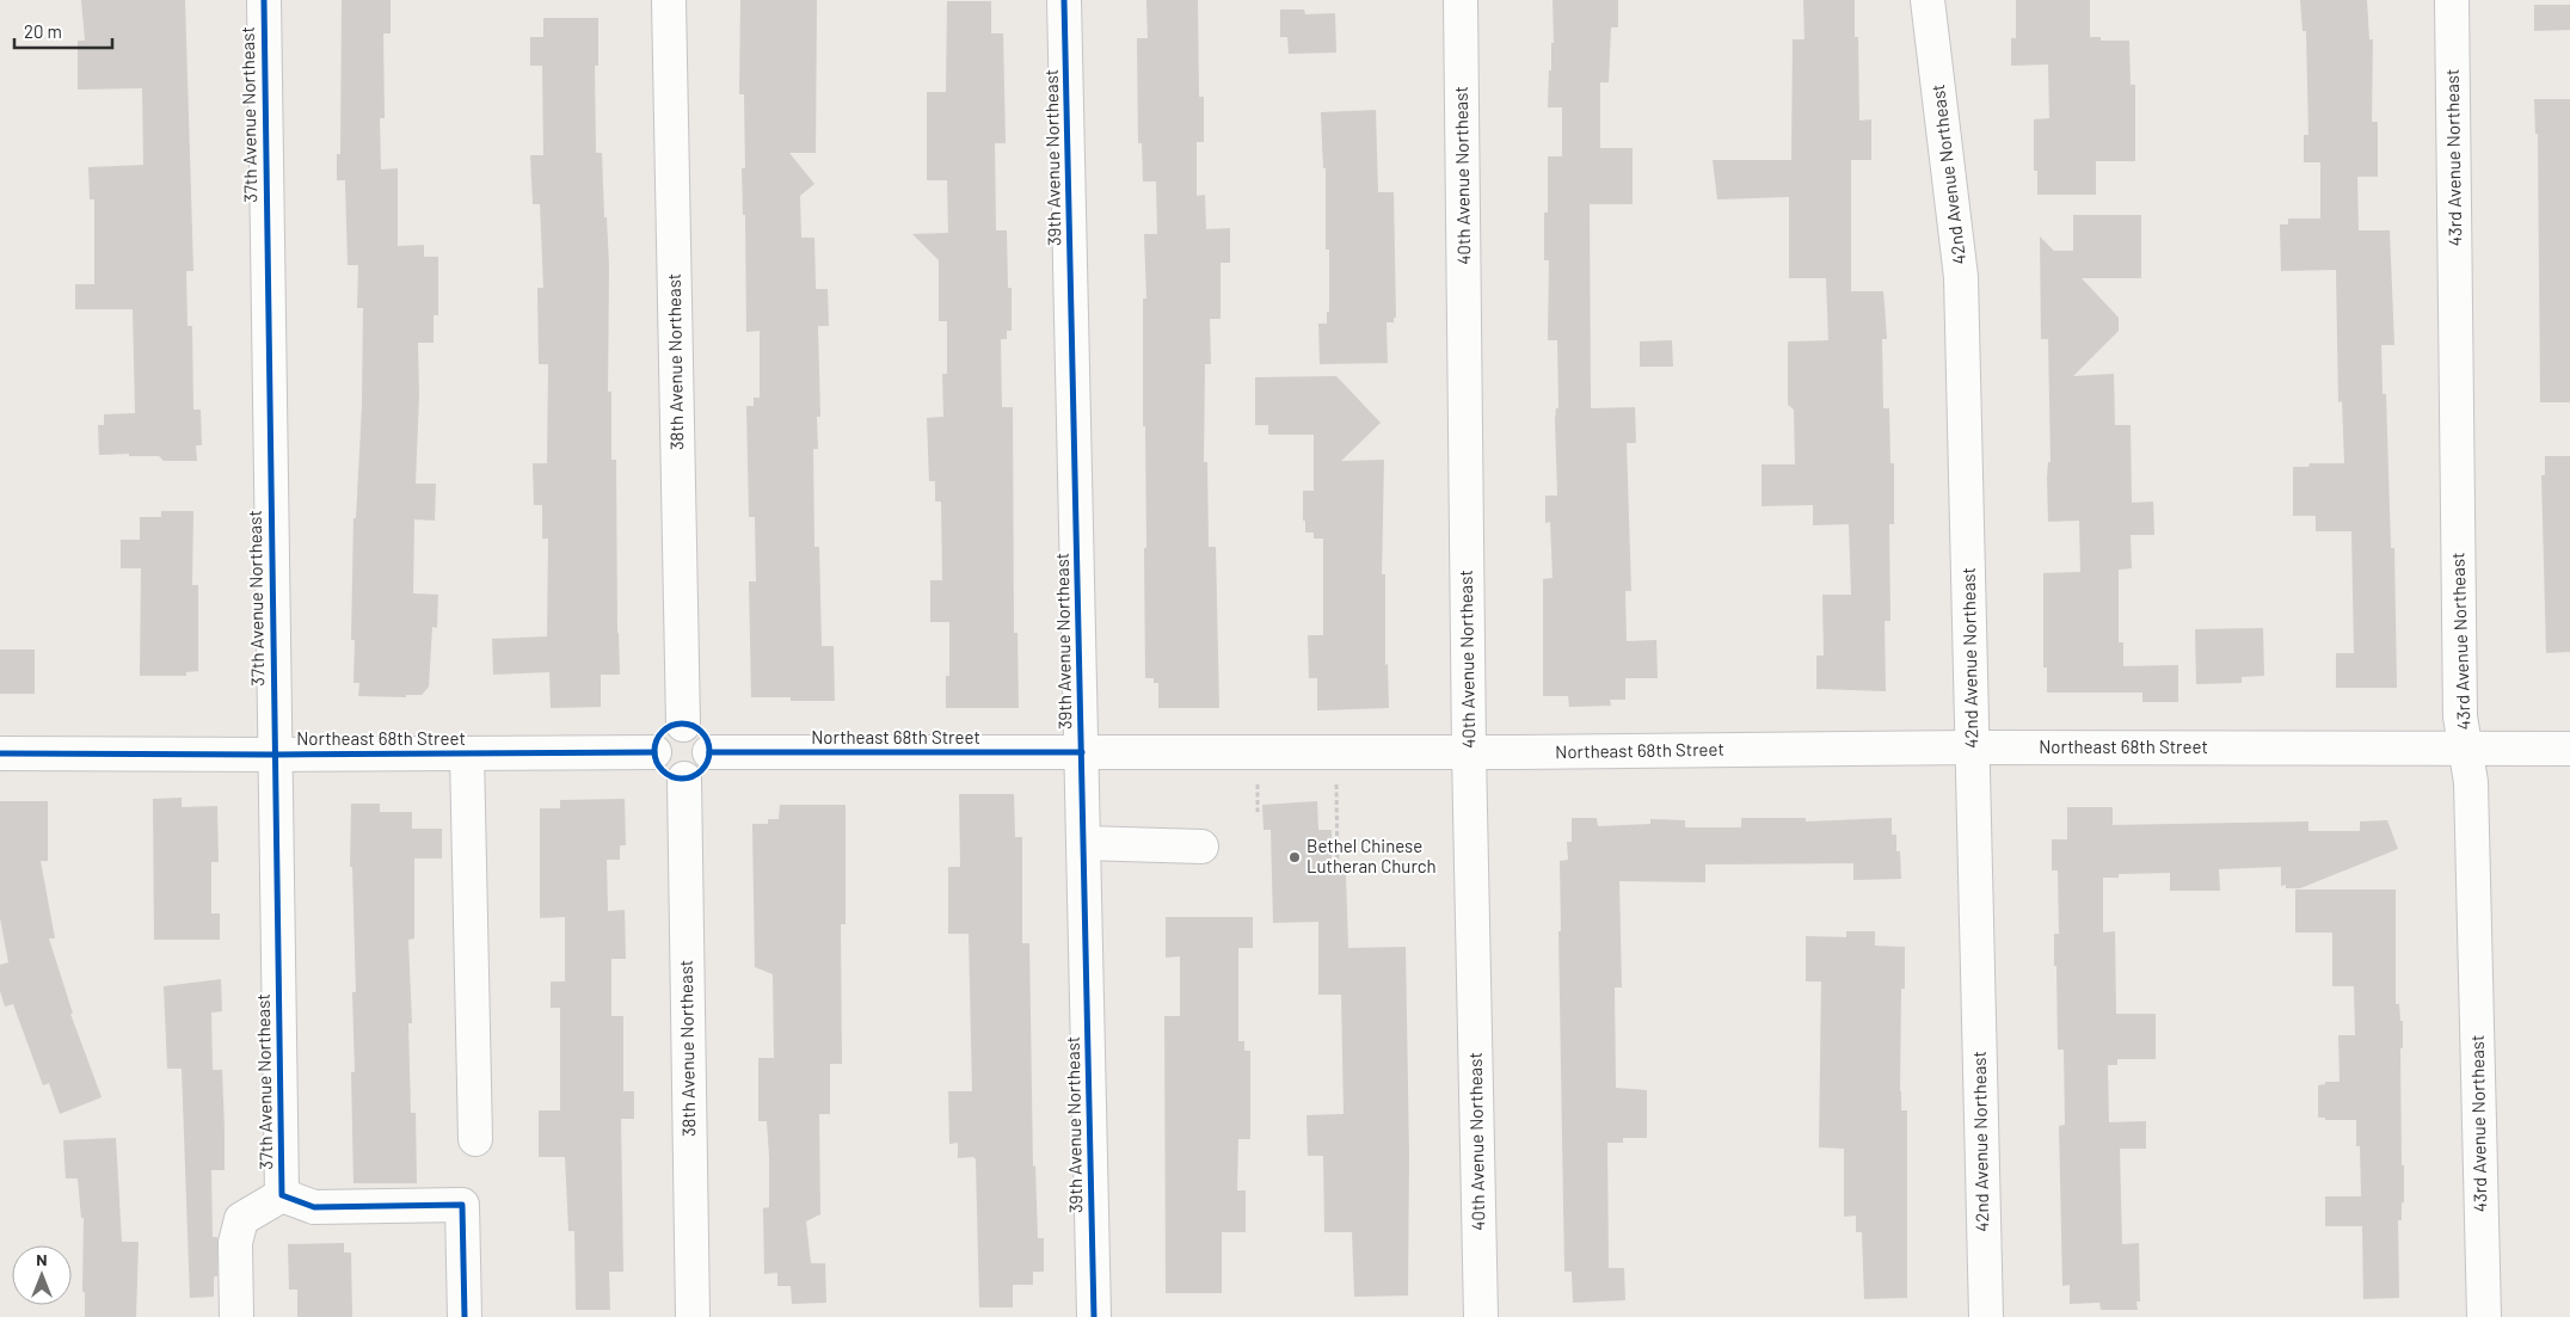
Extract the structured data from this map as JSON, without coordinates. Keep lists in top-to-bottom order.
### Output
{
  "streets": {
    "street": [
      "37th Avenue Northeast",
      "39th Avenue Northeast",
      "43rd Avenue Northeast",
      "42nd Avenue Northeast",
      "40th Avenue Northeast",
      "38th Avenue Northeast",
      "Northeast 68th Street"
    ]
  },
  "crossings": [
    ["37th Avenue Northeast", "Northeast 68th Street"],
    ["39th Avenue Northeast", "Northeast 68th Street"],
    ["43rd Avenue Northeast", "Northeast 68th Street"],
    ["42nd Avenue Northeast", "Northeast 68th Street"],
    ["40th Avenue Northeast", "Northeast 68th Street"],
    ["38th Avenue Northeast", "Northeast 68th Street"]
  ],
  "places": ["Bethel Chinese Lutheran Church"],
  "scale_bar": "20 m",
  "north": "top"
}
